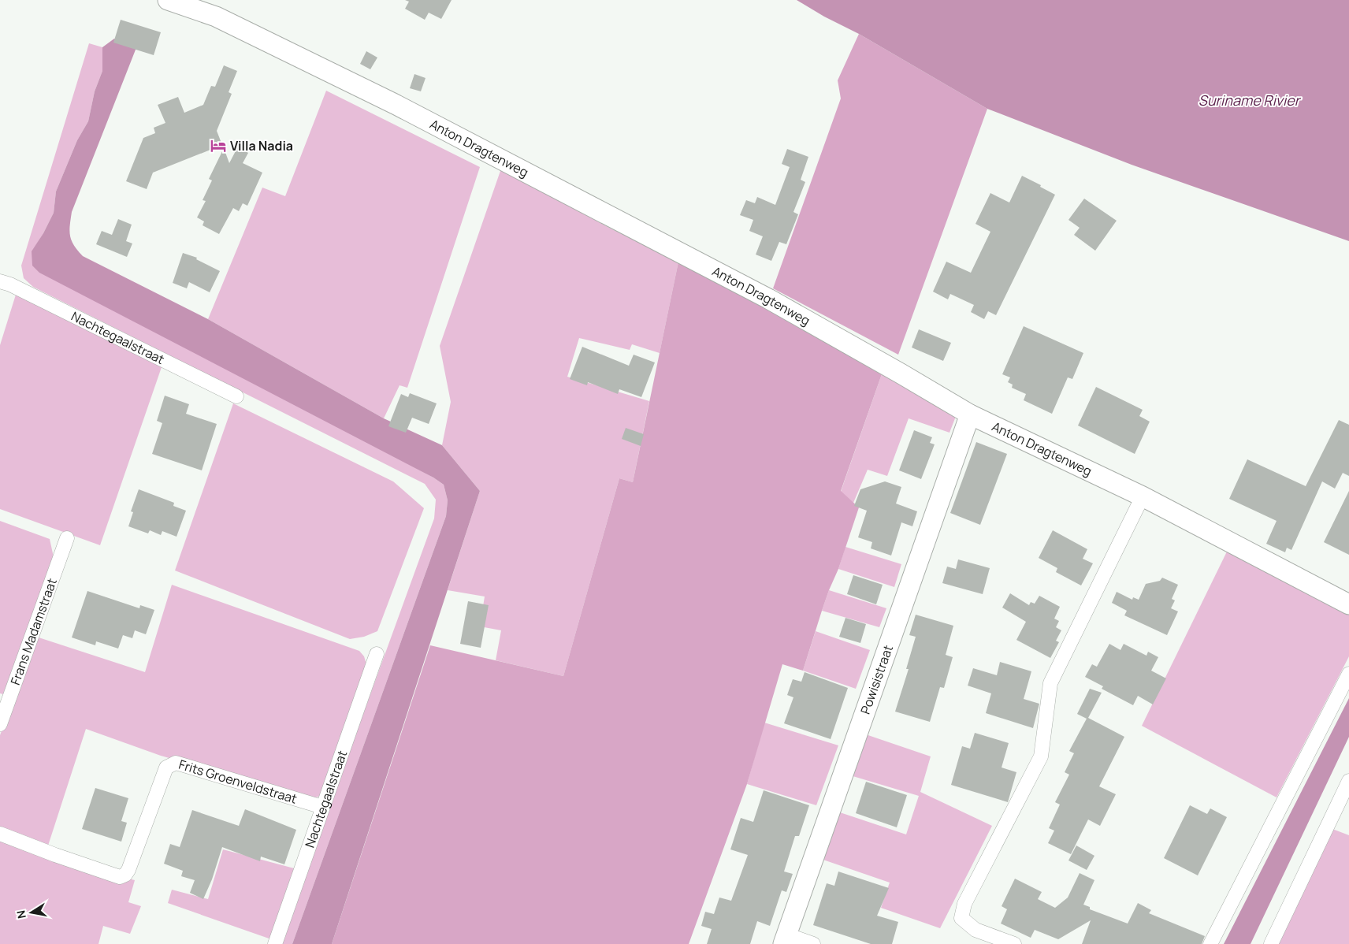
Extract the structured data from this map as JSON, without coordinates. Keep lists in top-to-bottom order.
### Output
{
  "streets": {
    "main road": ["Anton Dragtenweg", "Powisistraat"],
    "street": ["Nachtegaalstraat", "Frans Madamstraat", "Frits Groenveldstraat"]
  },
  "crossings": [
    ["Anton Dragtenweg", "Powisistraat"],
    ["Nachtegaalstraat", "Frits Groenveldstraat"]
  ],
  "water": ["Suriname Rivier"],
  "places": {
    "hotel": ["Villa Nadia"]
  },
  "north": "left"
}
